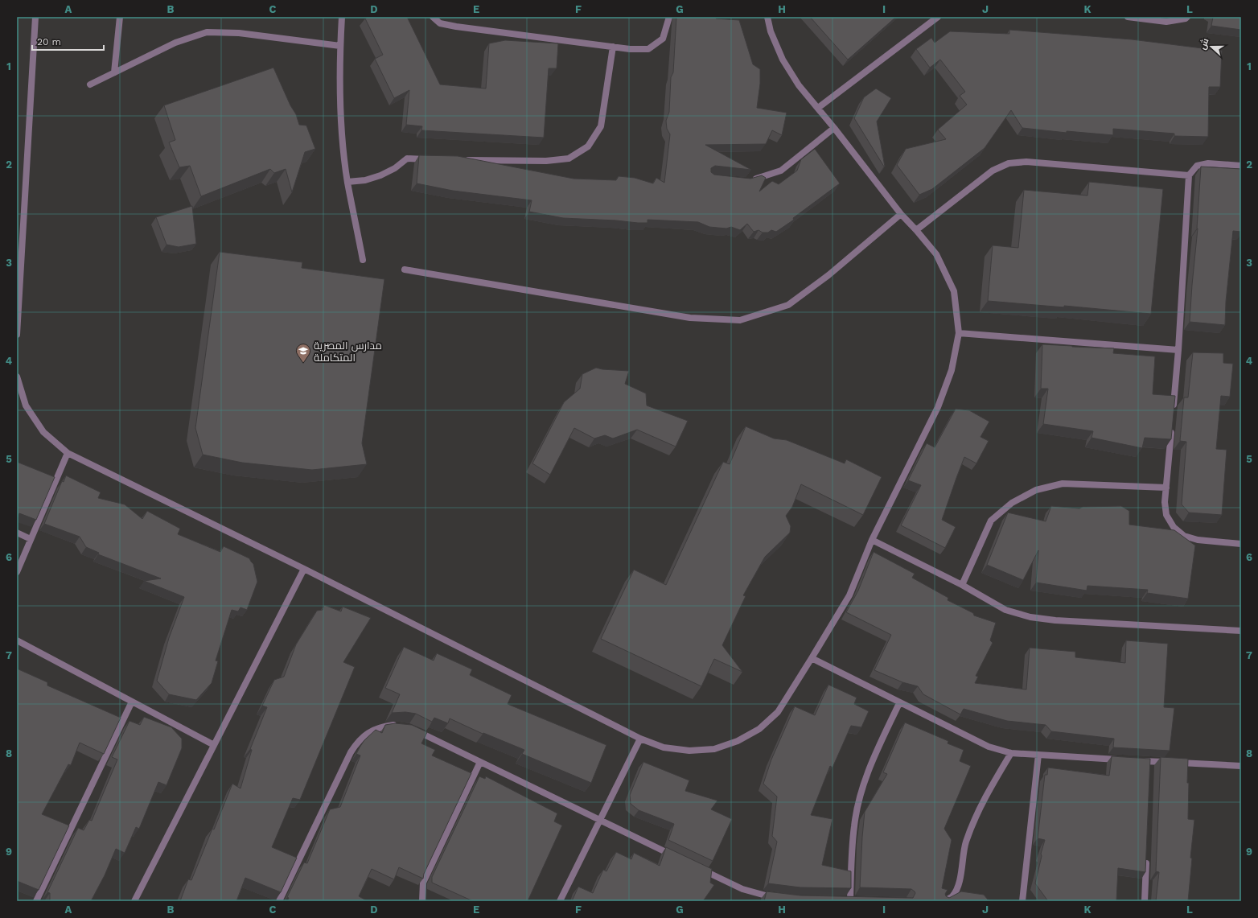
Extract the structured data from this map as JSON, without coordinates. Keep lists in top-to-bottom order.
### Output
{
  "places": {
    "school or university": ["مدارس المصرية المتكاملة"]
  },
  "scale_bar": "20 m",
  "north": "left",
  "grid": {
    "columns": [
      "A",
      "B",
      "C",
      "D",
      "E",
      "F",
      "G",
      "H",
      "I",
      "J",
      "K",
      "L"
    ],
    "rows": [
      "1",
      "2",
      "3",
      "4",
      "5",
      "6",
      "7",
      "8",
      "9"
    ]
  }
}
